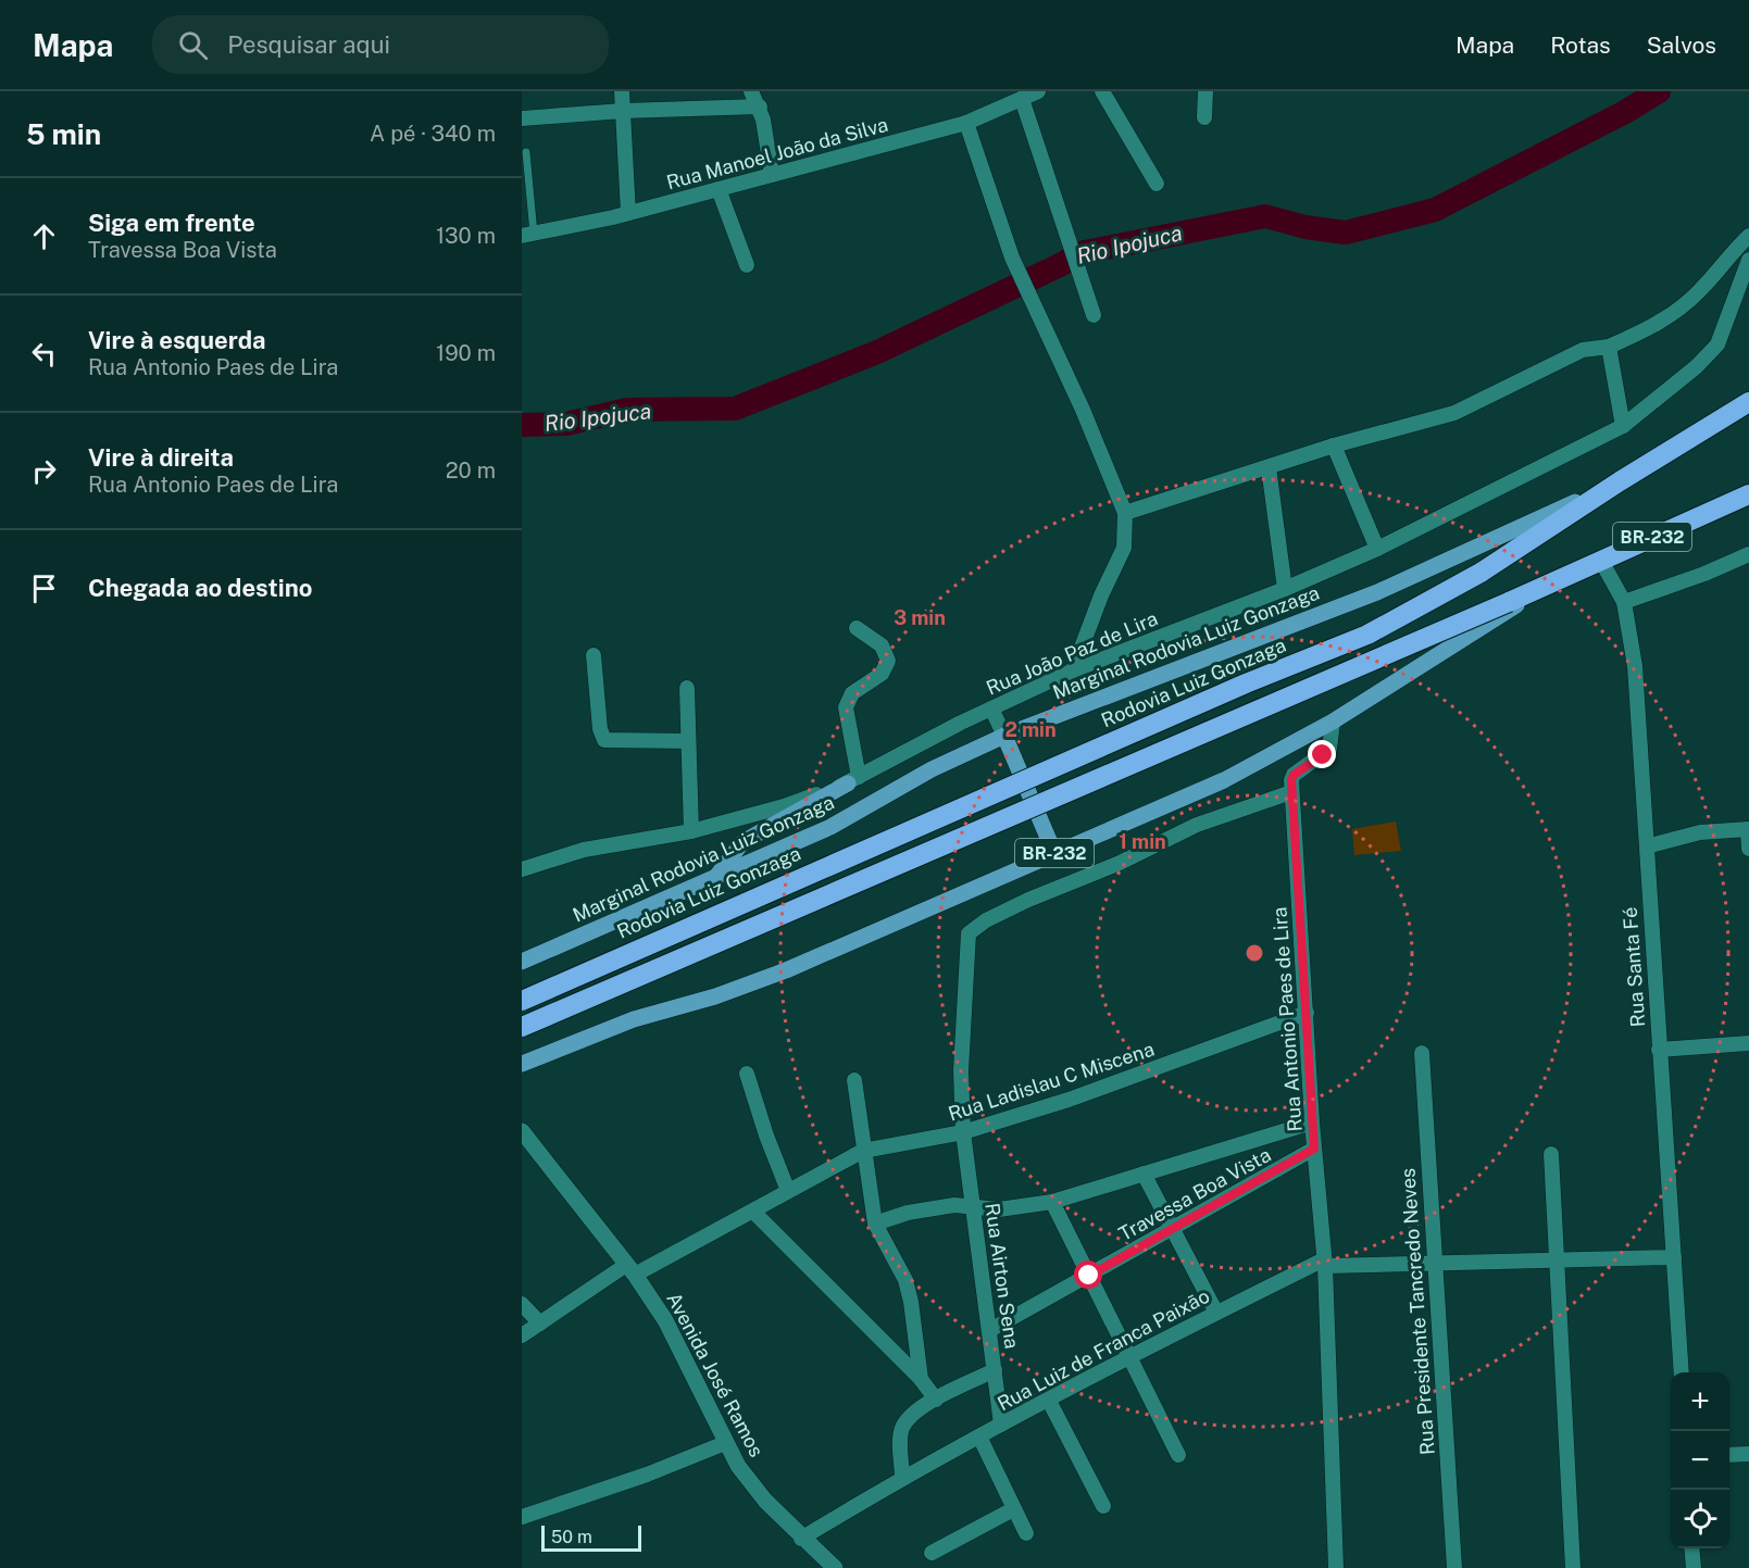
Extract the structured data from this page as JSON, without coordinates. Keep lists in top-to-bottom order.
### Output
{
  "streets": {
    "highway": ["BR-232", "Rodovia Luiz Gonzaga"],
    "main road": ["Marginal Rodovia Luiz Gonzaga"],
    "street": [
      "Rua Manoel João da Silva",
      "Rua João Paz de Lira",
      "Rua Santa Fé",
      "Rua Antonio Paes de Lira",
      "Rua Ladislau C Miscena",
      "Travessa Boa Vista",
      "Rua Airton Sena",
      "Rua Presidente Tancredo Neves",
      "Rua Luiz de Franca Paixão",
      "Avenida José Ramos"
    ]
  },
  "crossings": [
    ["BR-232", "Rua Santa Fé"],
    ["Marginal Rodovia Luiz Gonzaga", "Rodovia Luiz Gonzaga"],
    ["Rua Santa Fé", "Rua Luiz de Franca Paixão"],
    ["Rua Antonio Paes de Lira", "Rua Ladislau C Miscena"],
    ["Rua Antonio Paes de Lira", "Travessa Boa Vista"],
    ["Rua Antonio Paes de Lira", "Rua Airton Sena"],
    ["Rua Antonio Paes de Lira", "Rua Luiz de Franca Paixão"],
    ["Rua Ladislau C Miscena", "Rua Airton Sena"],
    ["Rua Ladislau C Miscena", "Avenida José Ramos"],
    ["Travessa Boa Vista", "Rua Airton Sena"],
    ["Rua Airton Sena", "Rua Luiz de Franca Paixão"],
    ["Rua Presidente Tancredo Neves", "Rua Luiz de Franca Paixão"],
    ["Rua Luiz de Franca Paixão", "Avenida José Ramos"]
  ],
  "water": ["Rio Ipojuca"],
  "scale_bar": "50 m",
  "page": {
    "header": "Mapa",
    "search": "Pesquisar aqui",
    "nav": ["Mapa", "Rotas", "Salvos"],
    "heading": ["5 min", "A pé · 340 m"],
    "list": [
      ["Siga em frente", "Travessa Boa Vista", "130 m"],
      ["Vire à esquerda", "Rua Antonio Paes de Lira", "190 m"],
      ["Vire à direita", "Rua Antonio Paes de Lira", "20 m"],
      "Chegada ao destino"
    ],
    "map_buttons": ["+", "−"],
    "scale": "50 m"
  },
  "rings": ["3 min", "2 min", "1 min"]
}
